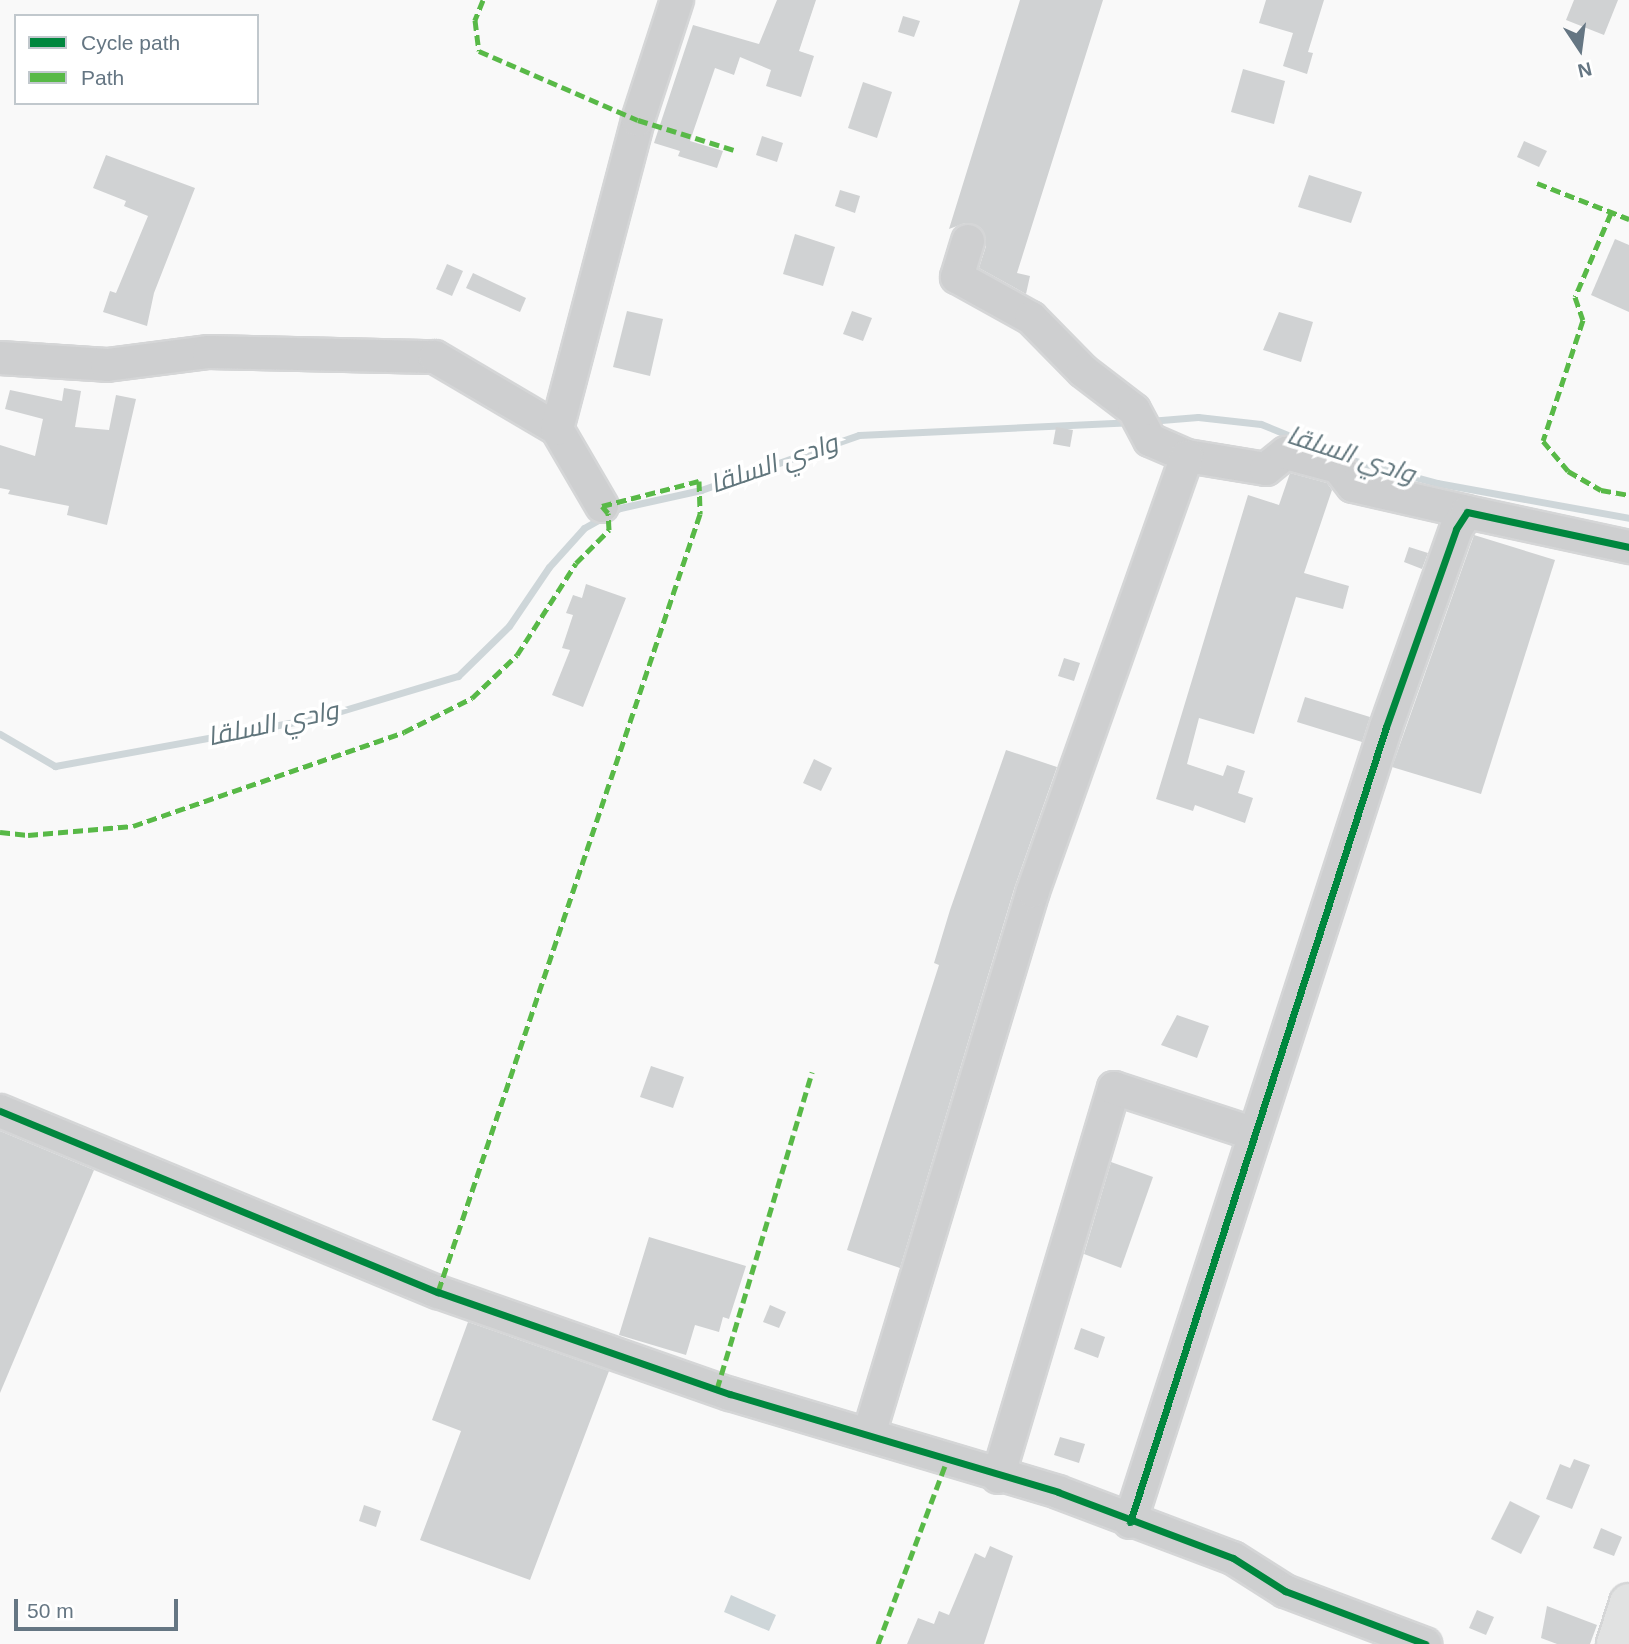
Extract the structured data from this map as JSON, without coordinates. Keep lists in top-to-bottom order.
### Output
{
  "water": ["وادي السلقا"],
  "legend": ["Cycle path", "Path"],
  "scale_bar": "50 m",
  "north": "bottom"
}
